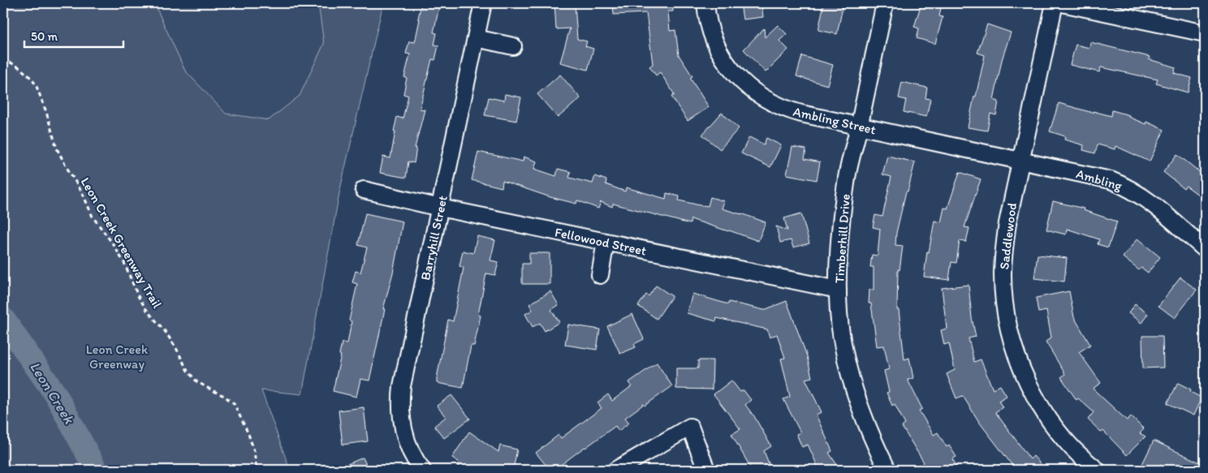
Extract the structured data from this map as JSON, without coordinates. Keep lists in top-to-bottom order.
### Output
{
  "streets": {
    "street": [
      "Ambling Street",
      "Ambling",
      "Saddlewood",
      "Barryhill Street",
      "Timberhill Drive",
      "Fellowood Street"
    ],
    "path": ["Leon Creek Greenway Trail"]
  },
  "crossings": [
    ["Ambling Street", "Ambling"],
    ["Ambling Street", "Saddlewood"],
    ["Ambling Street", "Timberhill Drive"],
    ["Ambling", "Saddlewood"],
    ["Barryhill Street", "Fellowood Street"],
    ["Timberhill Drive", "Fellowood Street"]
  ],
  "water": ["Leon Creek"],
  "parks": ["Leon Creek Greenway"],
  "scale_bar": "50 m"
}
